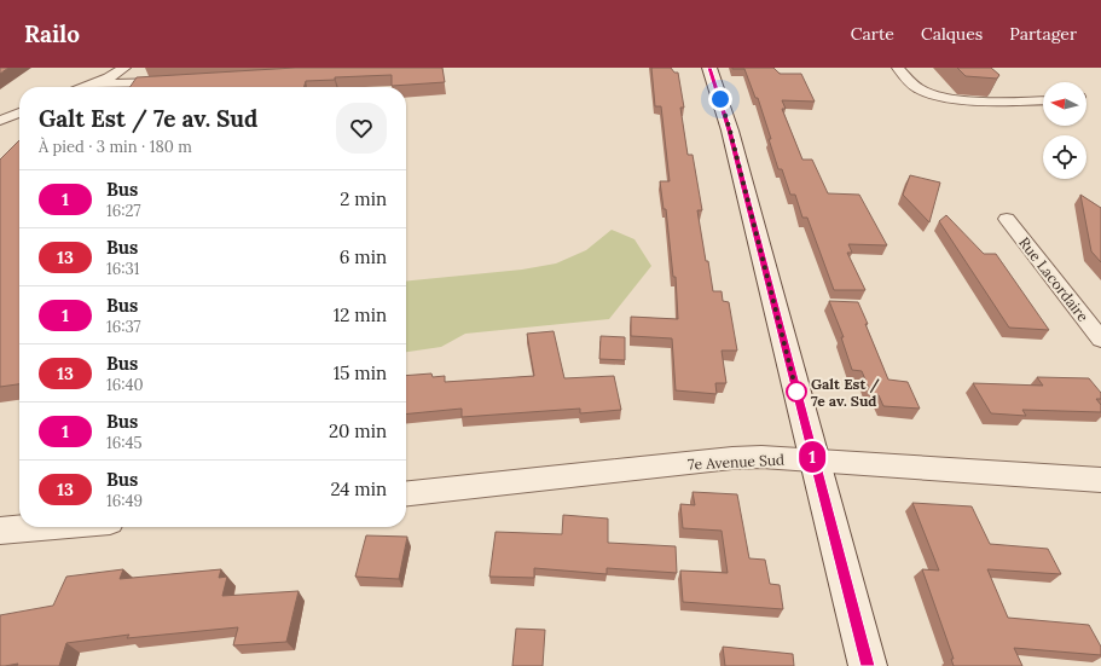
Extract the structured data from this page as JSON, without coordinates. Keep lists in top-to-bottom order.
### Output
{
  "streets": {
    "street": ["Rue Lacordaire", "7e Avenue Sud"]
  },
  "places": ["Galt Est / 7e av. Sud"],
  "lines": ["bus line 1"],
  "north": "left",
  "page": {
    "header": "Railo",
    "nav": ["Carte", "Calques", "Partager"],
    "on_map": "1",
    "heading": ["Galt Est / 7e av. Sud", "À pied · 3 min · 180 m"],
    "list": [
      {
        "mark": "1",
        "name": "Bus",
        "note": "16:27",
        "value": "2 min"
      },
      {
        "mark": "13",
        "name": "Bus",
        "note": "16:31",
        "value": "6 min"
      },
      {
        "mark": "1",
        "name": "Bus",
        "note": "16:37",
        "value": "12 min"
      },
      {
        "mark": "13",
        "name": "Bus",
        "note": "16:40",
        "value": "15 min"
      },
      {
        "mark": "1",
        "name": "Bus",
        "note": "16:45",
        "value": "20 min"
      },
      {
        "mark": "13",
        "name": "Bus",
        "note": "16:49",
        "value": "24 min"
      }
    ]
  }
}
